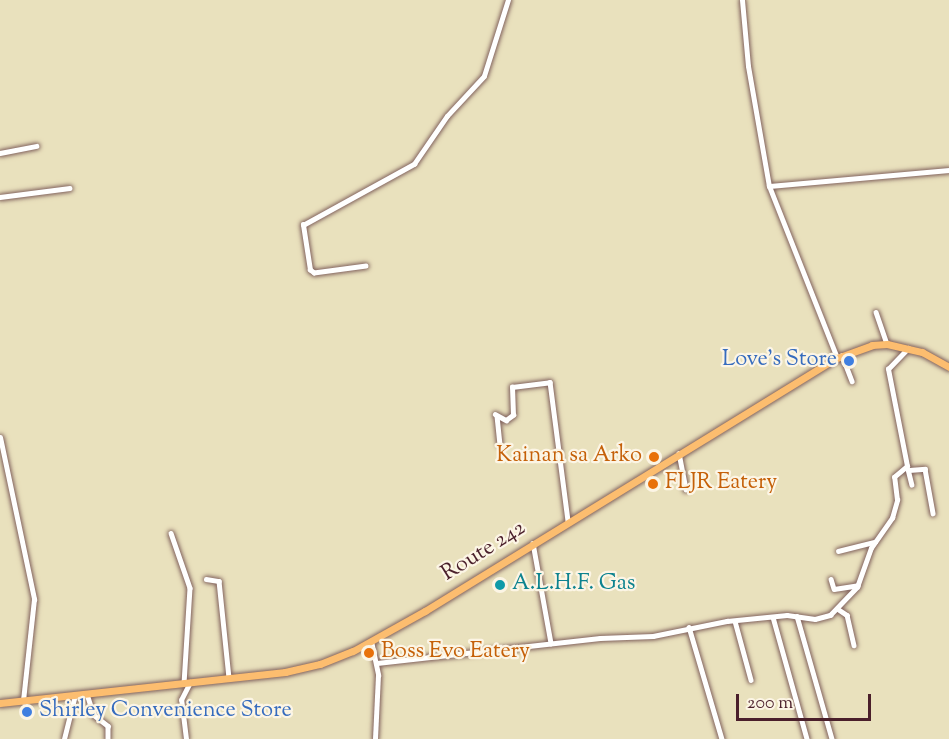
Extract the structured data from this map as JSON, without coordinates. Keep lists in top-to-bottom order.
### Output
{
  "streets": {
    "main road": ["Route 242"]
  },
  "places": [
    "Love's Store",
    "Kainan sa Arko",
    "FLJR Eatery",
    "A.L.H.F. Gas",
    "Boss Evo Eatery",
    "Shirley Convenience Store"
  ],
  "scale_bar": "200 m"
}
